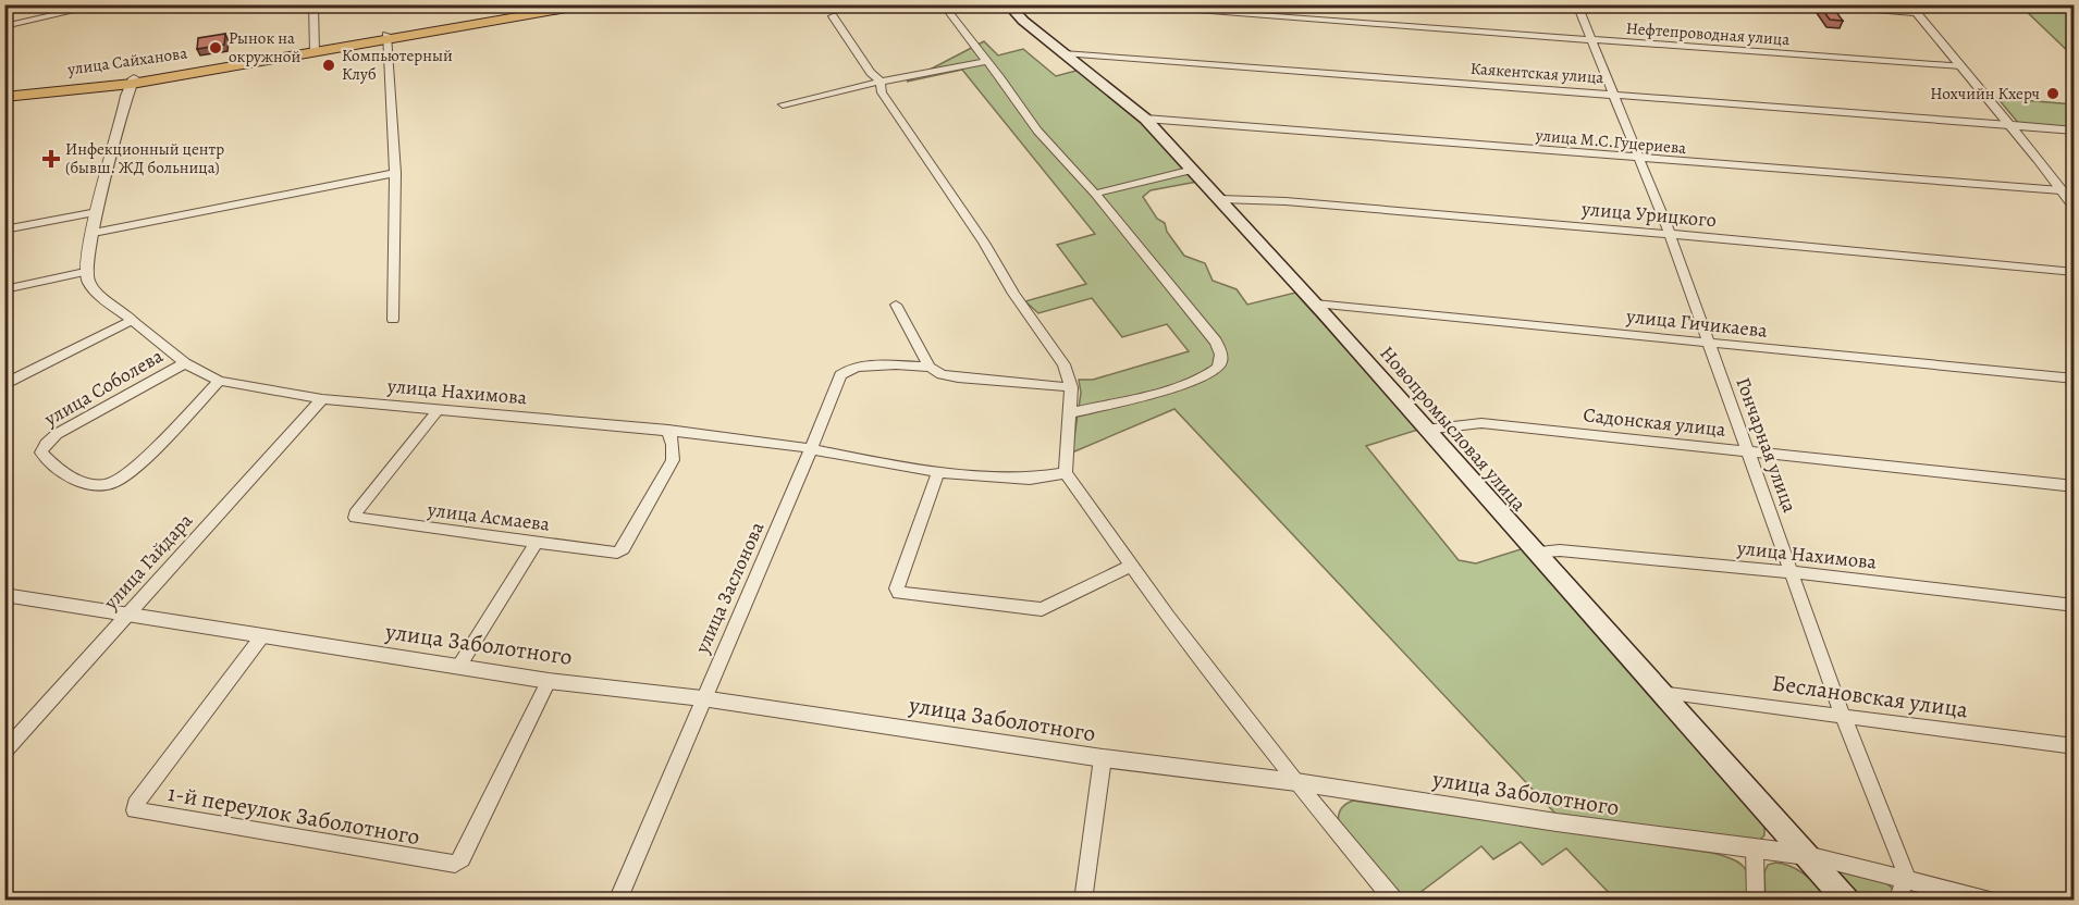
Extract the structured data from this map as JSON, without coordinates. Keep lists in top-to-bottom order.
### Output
{
  "streets": {
    "main road": ["улица Сайханова", "Новопромысловая улица"],
    "street": [
      "Нефтепроводная улица",
      "Каякентская улица",
      "улица М.С.Гуцериева",
      "улица Урицкого",
      "улица Гичикаева",
      "улица Соболева",
      "улица Нахимова",
      "Садонская улица",
      "Гончарная улица",
      "улица Асмаева",
      "улица Гайдара",
      "улица Заслонова",
      "улица Заболотного",
      "Беслановская улица",
      "1-й переулок Заболотного"
    ]
  },
  "crossings": [
    ["Нефтепроводная улица", "Гончарная улица"],
    ["Каякентская улица", "Новопромысловая улица"],
    ["Каякентская улица", "Гончарная улица"],
    ["улица М.С.Гуцериева", "Новопромысловая улица"],
    ["улица М.С.Гуцериева", "Гончарная улица"],
    ["улица Урицкого", "Новопромысловая улица"],
    ["улица Урицкого", "Гончарная улица"],
    ["улица Гичикаева", "Новопромысловая улица"],
    ["улица Гичикаева", "Гончарная улица"],
    ["улица Соболева", "улица Нахимова"],
    ["улица Нахимова", "Новопромысловая улица"],
    ["улица Нахимова", "Гончарная улица"],
    ["улица Нахимова", "улица Асмаева"],
    ["улица Нахимова", "улица Гайдара"],
    ["улица Нахимова", "улица Заслонова"],
    ["Садонская улица", "Новопромысловая улица"],
    ["Садонская улица", "Гончарная улица"],
    ["Новопромысловая улица", "улица Заболотного"],
    ["Новопромысловая улица", "Беслановская улица"],
    ["Гончарная улица", "улица Заболотного"],
    ["Гончарная улица", "Беслановская улица"],
    ["улица Гайдара", "улица Заболотного"],
    ["улица Заслонова", "улица Заболотного"],
    ["улица Заболотного", "1-й переулок Заболотного"]
  ],
  "places": {
    "other": ["Рынок на окружной", "Компьютерный Клуб", "Нохчийн Кхерч"],
    "health": ["Инфекционный центр (бывш. ЖД больница)"]
  }
}
